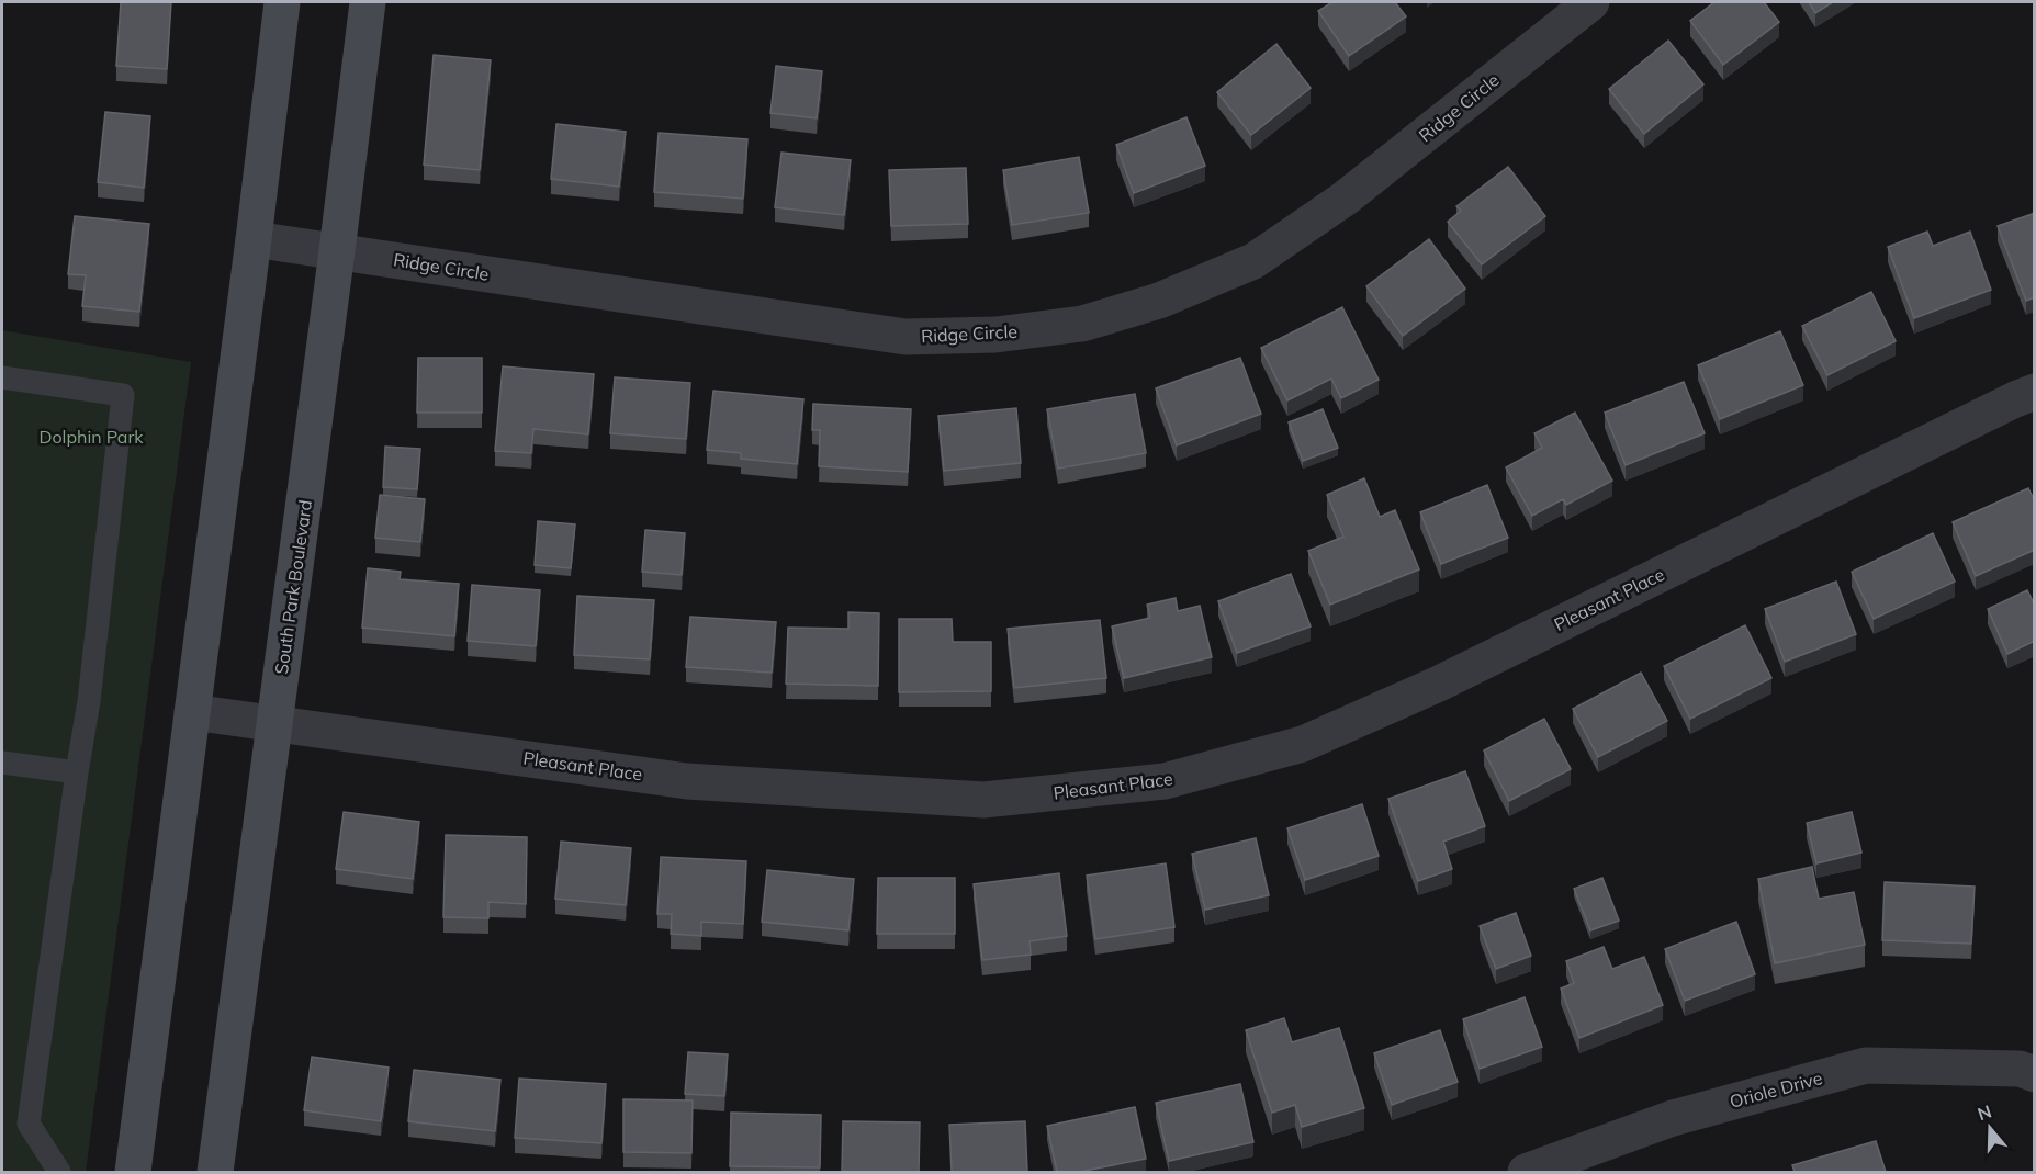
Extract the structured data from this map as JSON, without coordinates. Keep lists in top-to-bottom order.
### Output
{
  "streets": {
    "street": [
      "Ridge Circle",
      "South Park Boulevard",
      "Pleasant Place",
      "Oriole Drive"
    ]
  },
  "crossings": [
    ["Ridge Circle", "South Park Boulevard"],
    ["South Park Boulevard", "Pleasant Place"]
  ],
  "parks": ["Dolphin Park"],
  "north": "top"
}
